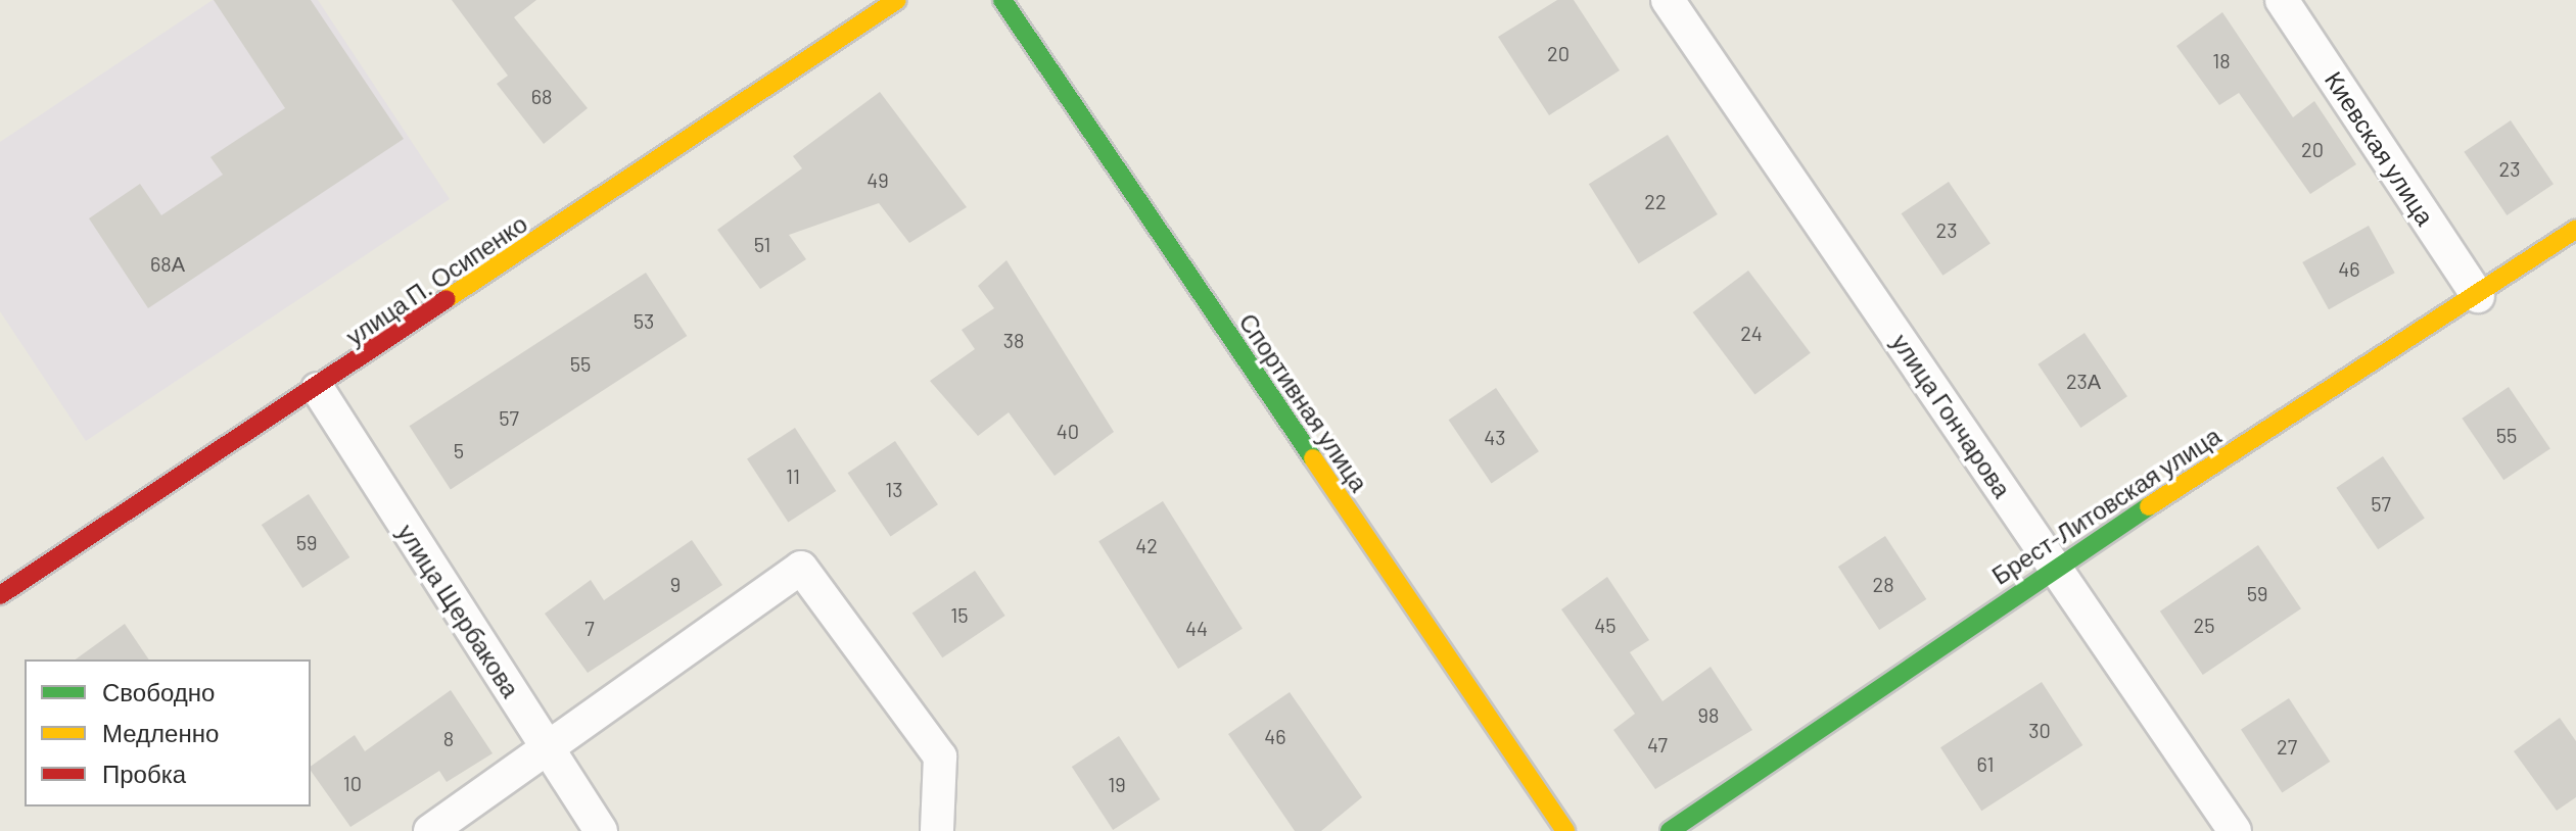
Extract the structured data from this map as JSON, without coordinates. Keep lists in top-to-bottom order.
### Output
{
  "streets": {
    "street": [
      "Киевская улица",
      "улица П. Осипенко",
      "Спортивная улица",
      "улица Гончарова",
      "Брест-Литовская улица",
      "улица Щербакова"
    ]
  },
  "crossings": [
    ["Киевская улица", "Брест-Литовская улица"],
    ["улица П. Осипенко", "улица Щербакова"],
    ["улица Гончарова", "Брест-Литовская улица"]
  ],
  "house_numbers": [
    "20",
    "18",
    "68",
    "20",
    "23",
    "49",
    "22",
    "23",
    "51",
    "68А",
    "46",
    "53",
    "24",
    "38",
    "55",
    "23А",
    "57",
    "40",
    "55",
    "43",
    "5",
    "11",
    "13",
    "57",
    "59",
    "42",
    "9",
    "28",
    "59",
    "15",
    "45",
    "25",
    "7",
    "44",
    "98",
    "30",
    "46",
    "8",
    "47",
    "27",
    "61",
    "10",
    "19"
  ],
  "legend": ["Свободно", "Медленно", "Пробка"]
}
